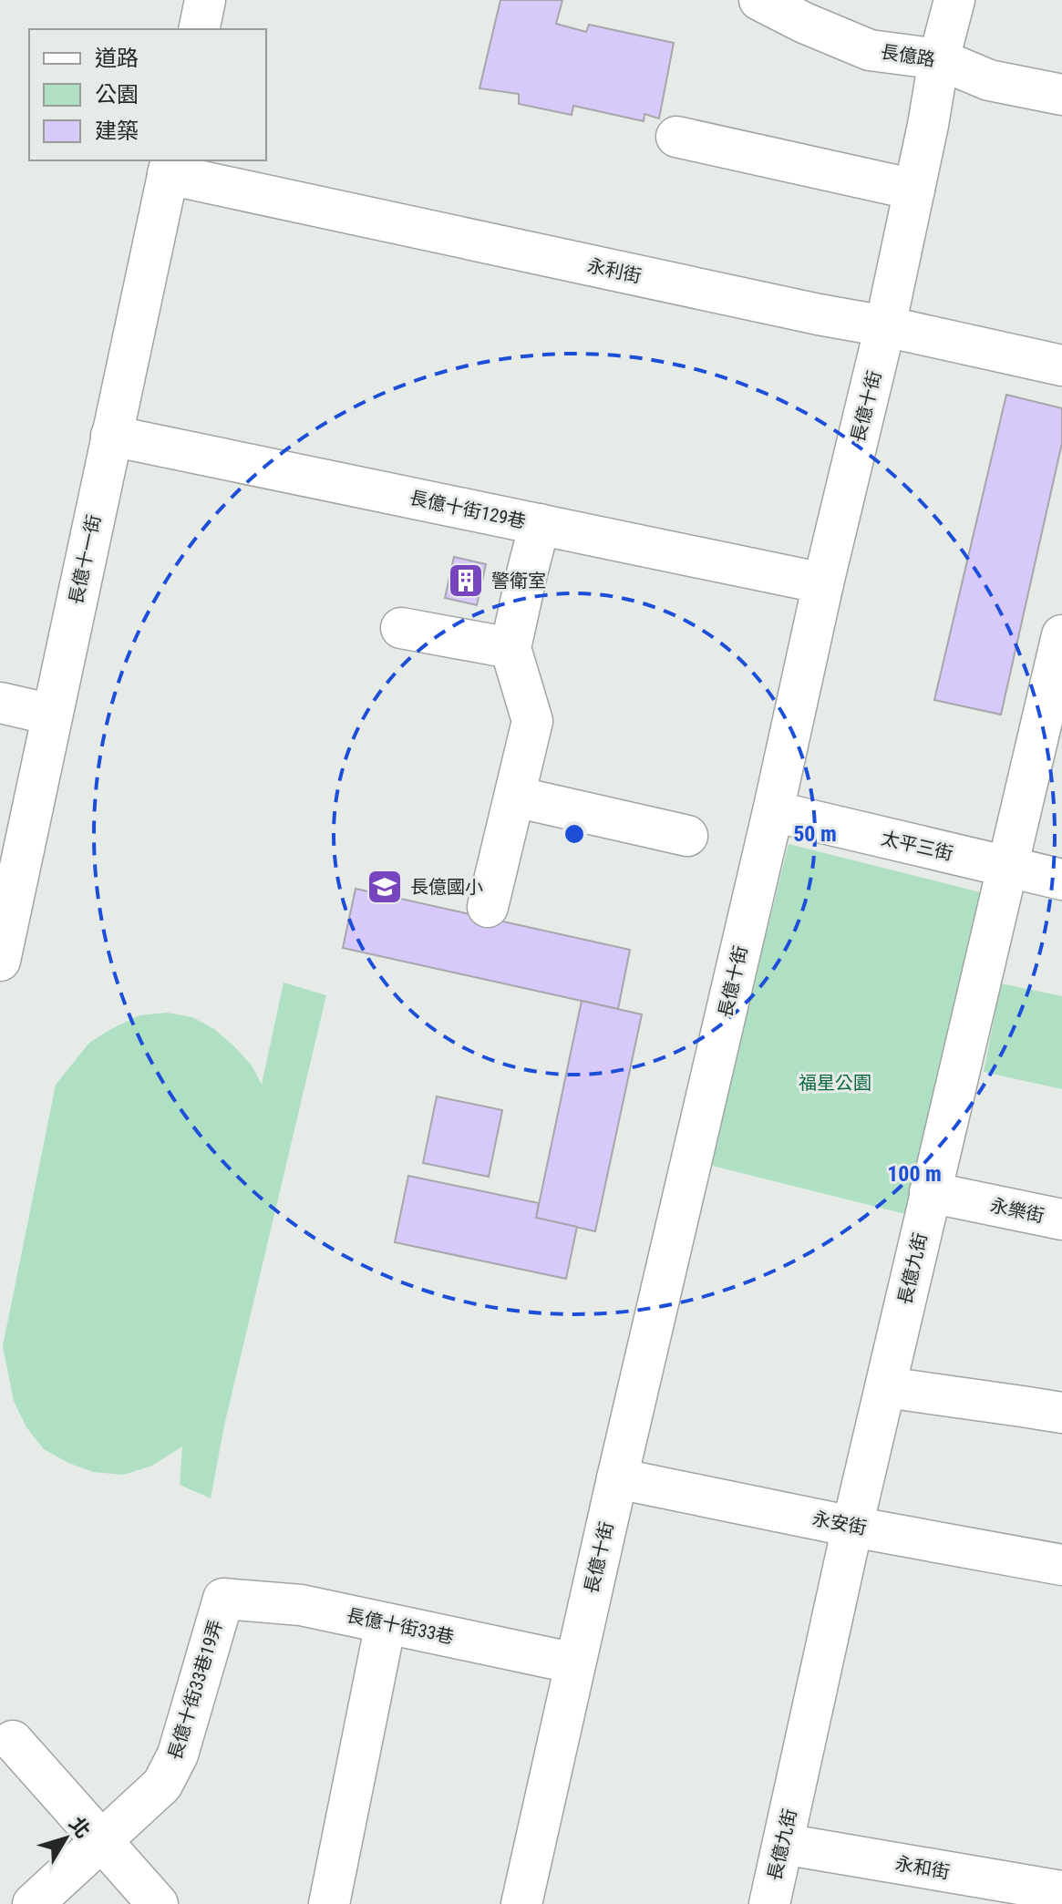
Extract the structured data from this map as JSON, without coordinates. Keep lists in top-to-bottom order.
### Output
{
  "streets": {
    "street": [
      "長億路",
      "永利街",
      "長億十街",
      "長億十街129巷",
      "長億十一街",
      "太平三街",
      "永樂街",
      "長億九街",
      "永安街",
      "長億十街33巷",
      "長億十街33巷19弄",
      "永和街"
    ]
  },
  "crossings": [
    ["長億路", "長億十街"],
    ["永利街", "長億十街"],
    ["永利街", "長億十一街"],
    ["長億十街", "長億十街129巷"],
    ["長億十街", "太平三街"],
    ["長億十街", "永安街"],
    ["長億十街", "長億十街33巷"],
    ["長億十街129巷", "長億十一街"],
    ["太平三街", "長億九街"],
    ["永樂街", "長億九街"],
    ["長億九街", "永安街"],
    ["長億九街", "永和街"],
    ["長億十街33巷", "長億十街33巷19弄"]
  ],
  "parks": ["福星公園"],
  "places": {
    "building": ["警衛室"],
    "school or university": ["長億國小"]
  },
  "legend": ["道路", "公園", "建築"],
  "north": "top right",
  "rings": ["50 m", "100 m"]
}
